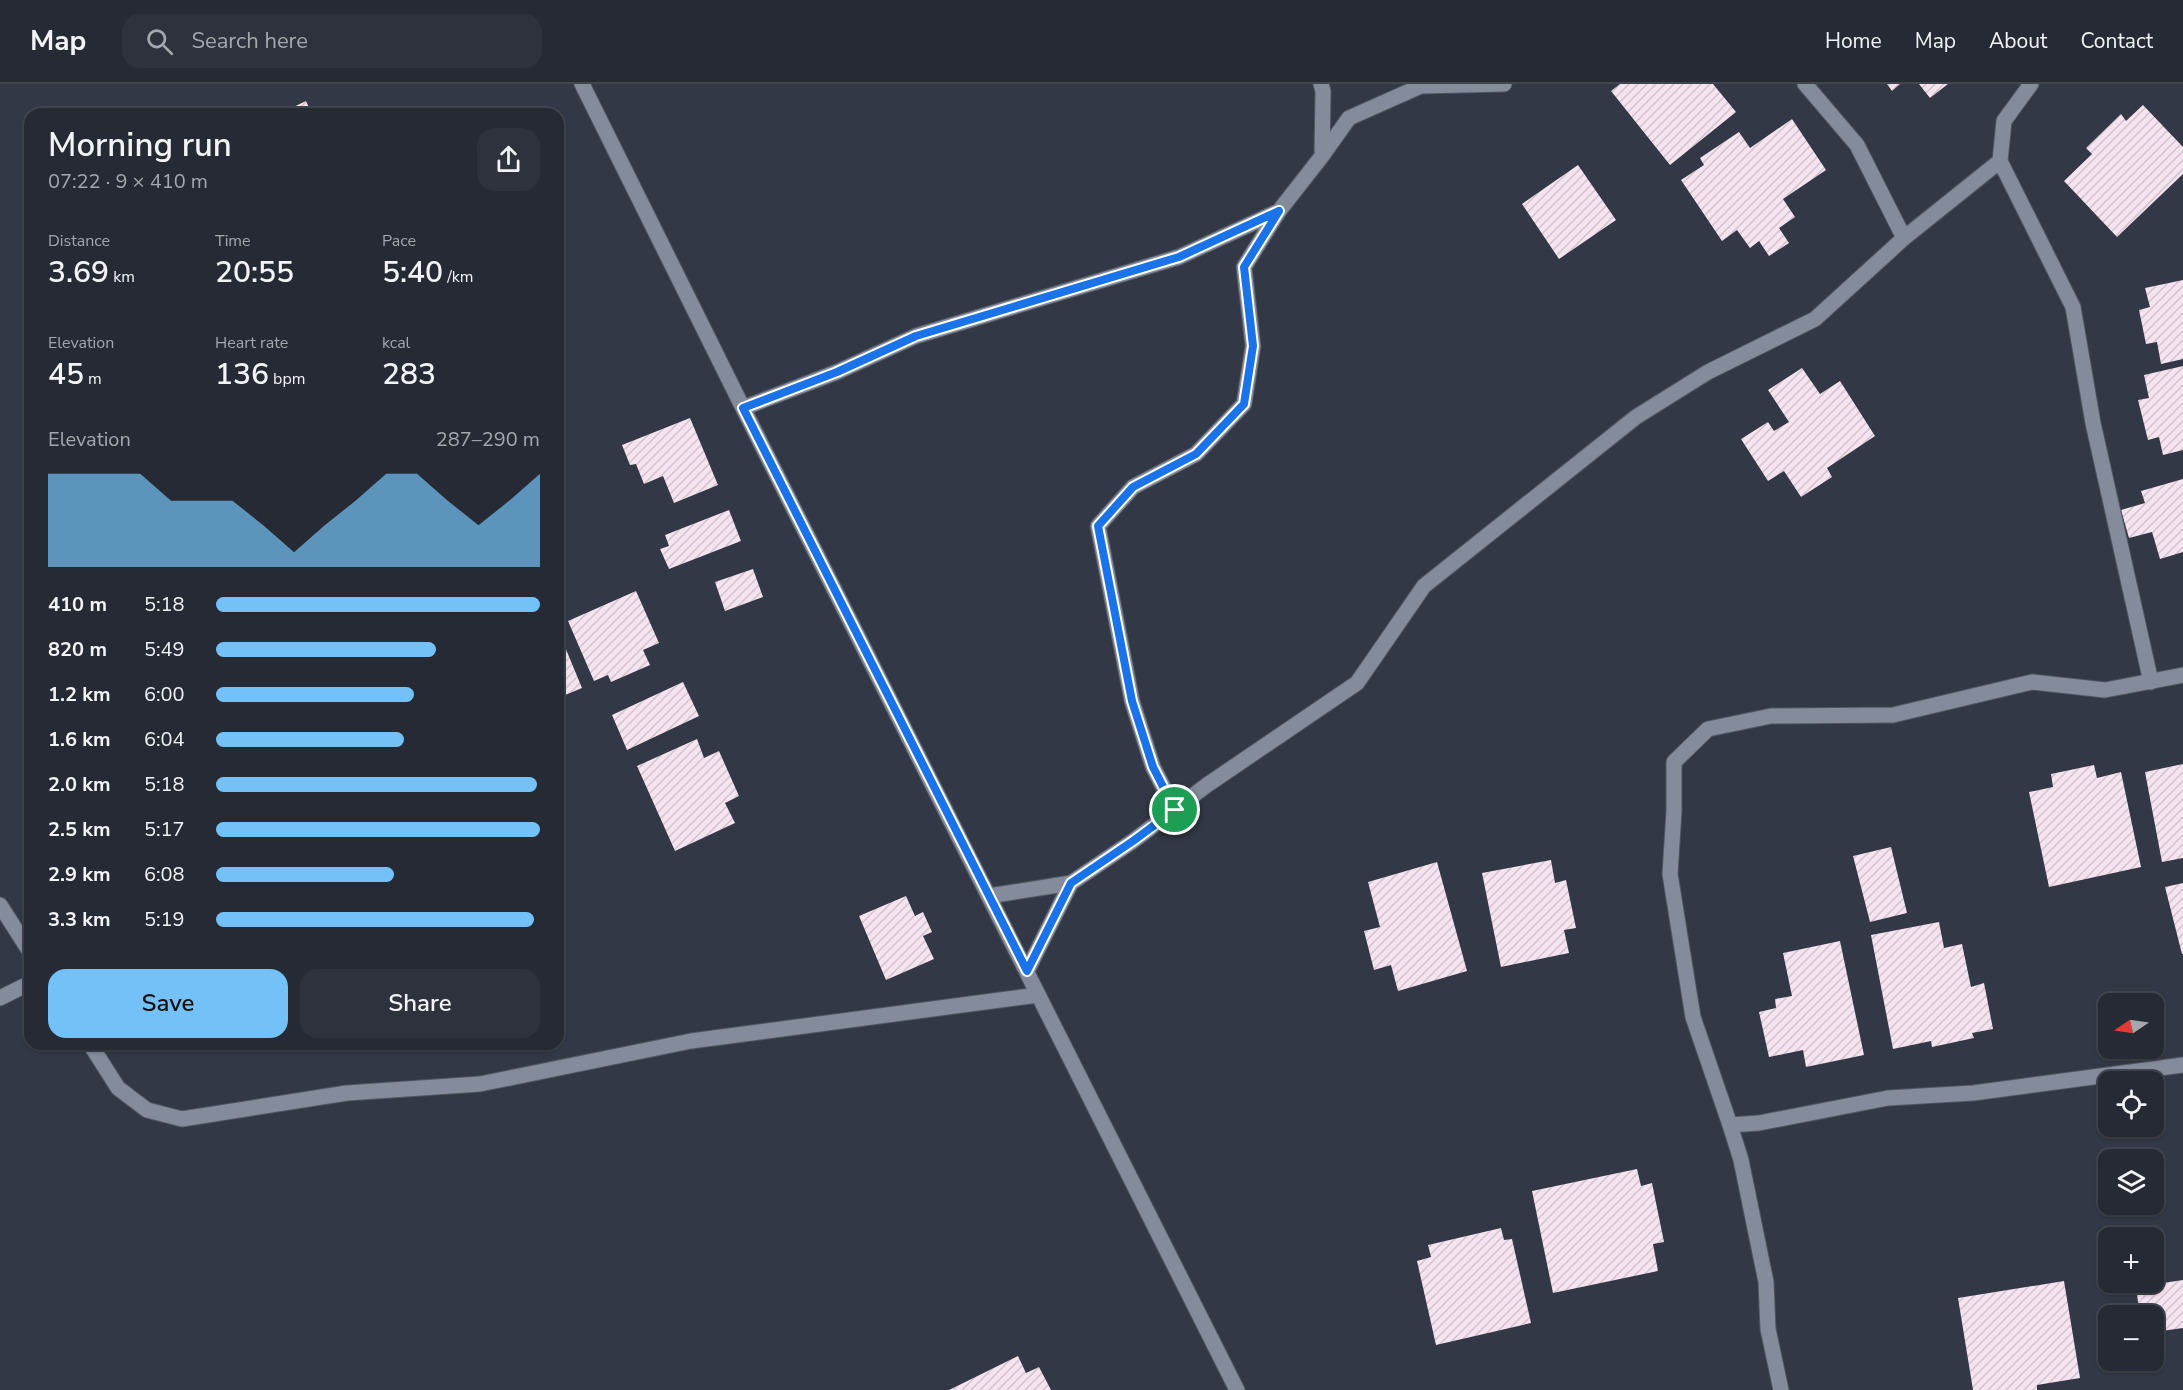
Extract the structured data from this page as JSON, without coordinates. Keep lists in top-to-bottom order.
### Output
{
  "north": "left",
  "page": {
    "header": "Map",
    "search": "Search here",
    "nav": [
      "Home",
      "Map",
      "About",
      "Contact"
    ],
    "heading": ["Morning run", "07:22 · 9 × 410 m"],
    "stats": [
      ["Distance", "3.69 km"],
      ["Time", "20:55"],
      ["Pace", "5:40 /km"],
      ["Elevation", "45 m"],
      ["Heart rate", "136 bpm"],
      ["kcal", "283"]
    ],
    "chart": ["Elevation", "287–290 m"],
    "list": [
      {
        "name": "410 m",
        "note": "5:18"
      },
      {
        "name": "820 m",
        "note": "5:49"
      },
      {
        "name": "1.2 km",
        "note": "6:00"
      },
      {
        "name": "1.6 km",
        "note": "6:04"
      },
      {
        "name": "2.0 km",
        "note": "5:18"
      },
      {
        "name": "2.5 km",
        "note": "5:17"
      },
      {
        "name": "2.9 km",
        "note": "6:08"
      },
      {
        "name": "3.3 km",
        "note": "5:19"
      }
    ],
    "buttons": ["Save", "Share"],
    "map_buttons": ["+", "−"]
  }
}
